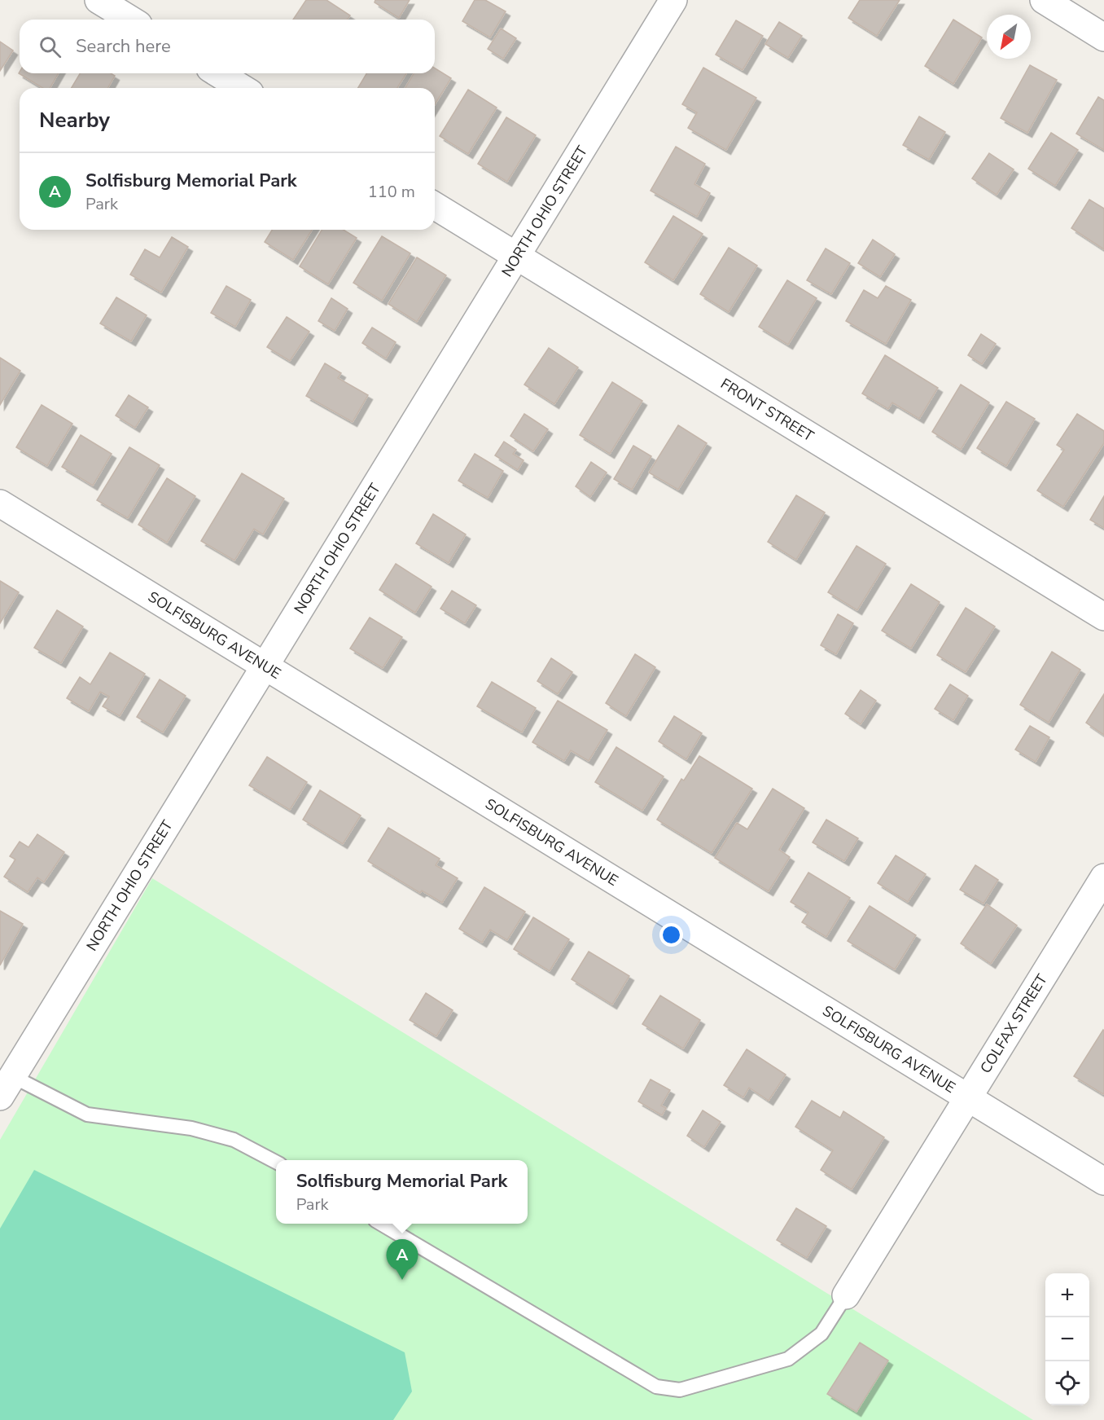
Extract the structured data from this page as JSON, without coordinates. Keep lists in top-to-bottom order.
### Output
{
  "streets": {
    "street": [
      "NORTH OHIO STREET",
      "FRONT STREET",
      "SOLFISBURG AVENUE",
      "COLFAX STREET"
    ]
  },
  "crossings": [
    ["NORTH OHIO STREET", "FRONT STREET"],
    ["NORTH OHIO STREET", "SOLFISBURG AVENUE"],
    ["SOLFISBURG AVENUE", "COLFAX STREET"]
  ],
  "north": "bottom left",
  "page": {
    "search": "Search here",
    "heading": "Nearby",
    "list": [
      {
        "mark": "A",
        "name": "Solfisburg Memorial Park",
        "note": "Park",
        "value": "110 m"
      }
    ],
    "popup": ["Solfisburg Memorial Park", "Park"],
    "pins": "A",
    "map_buttons": ["+", "−"]
  }
}
